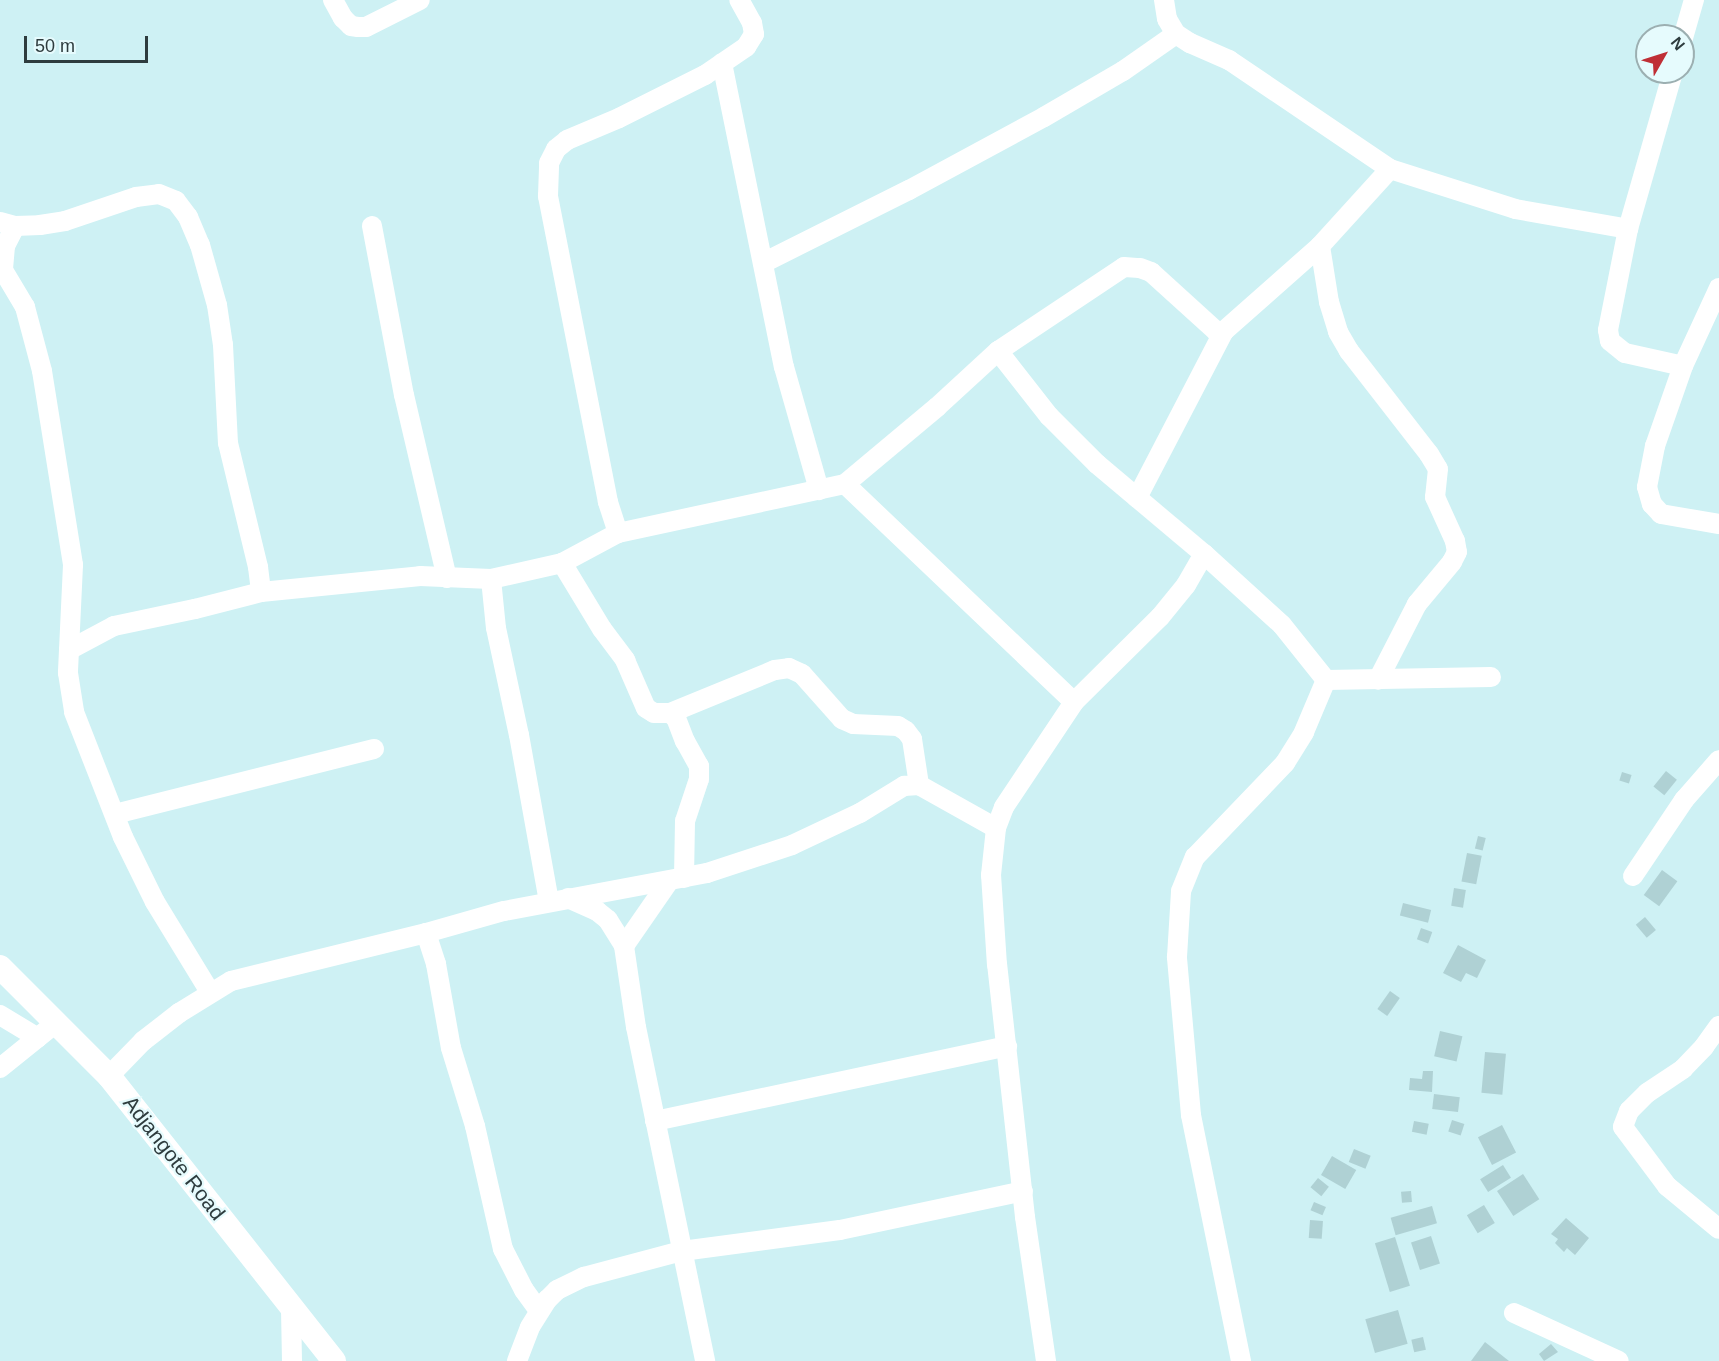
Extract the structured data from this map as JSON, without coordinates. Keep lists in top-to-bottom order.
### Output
{
  "streets": {
    "street": ["Adjangote Road"]
  },
  "scale_bar": "50 m",
  "north": "top right"
}
